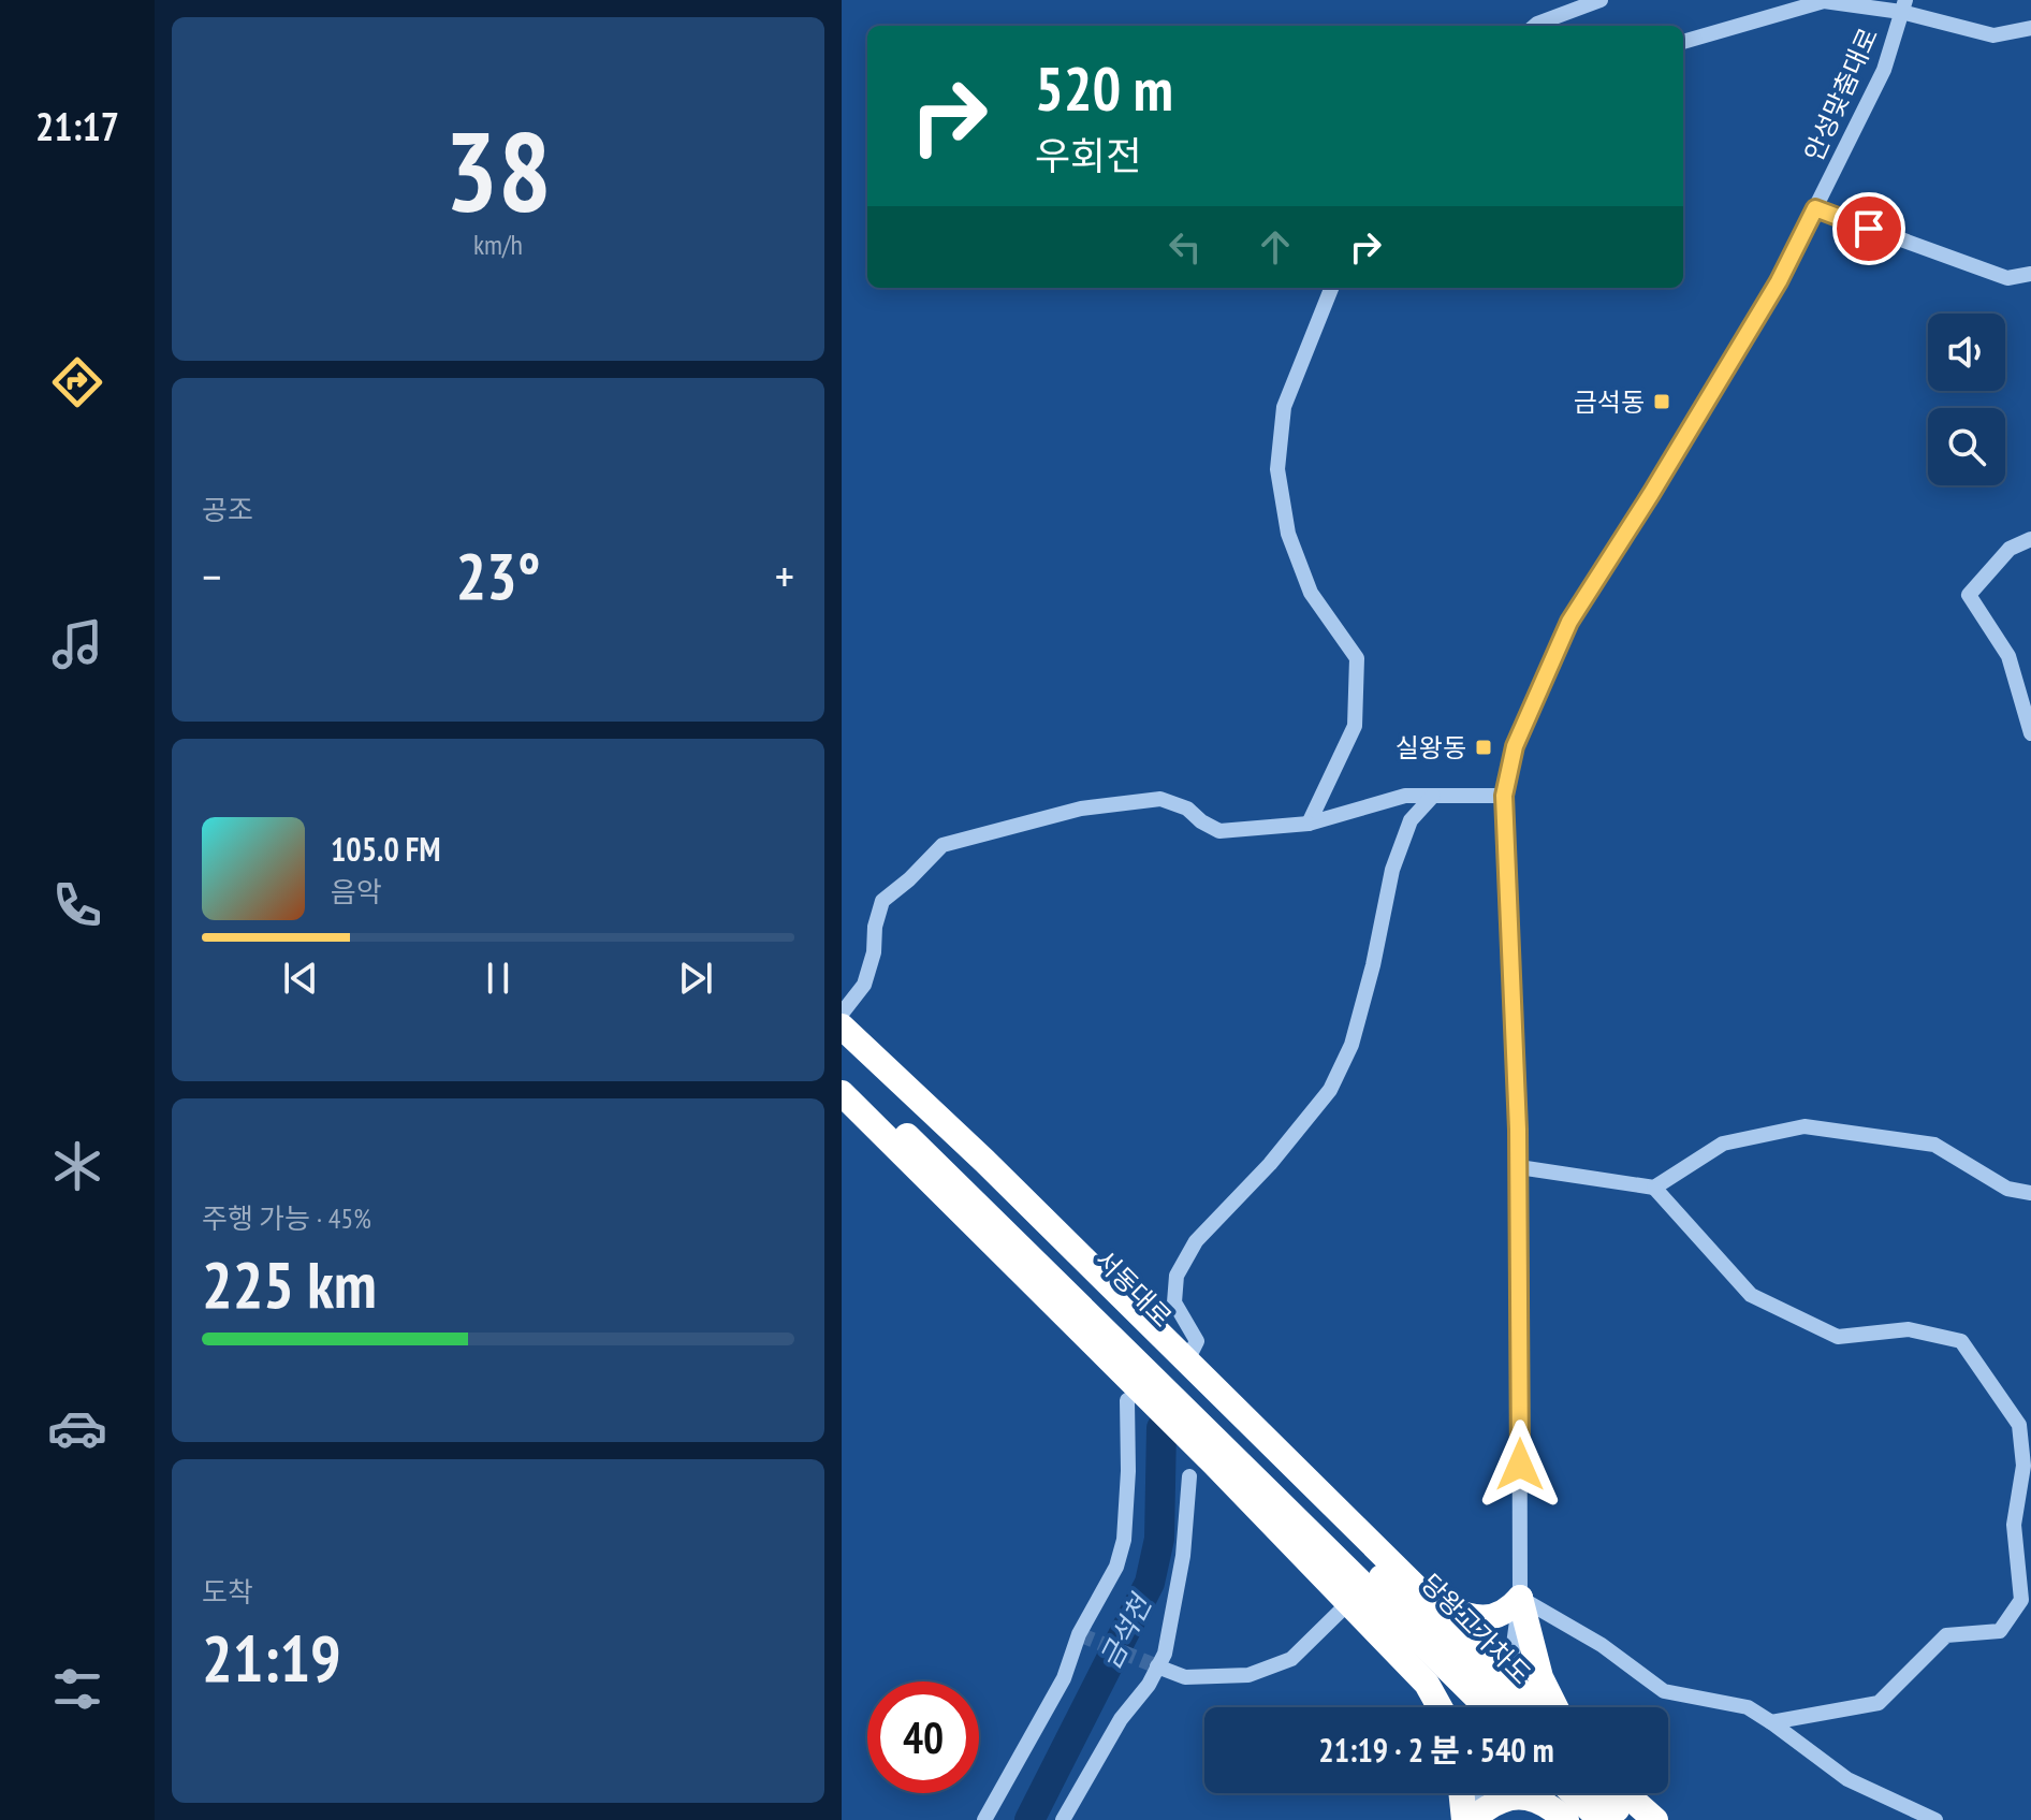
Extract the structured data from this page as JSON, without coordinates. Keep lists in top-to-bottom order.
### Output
{
  "streets": {
    "highway": ["서동대로", "당왕고가차도"],
    "street": ["안성맞춤대로"]
  },
  "crossings": [
    ["서동대로", "당왕고가차도"]
  ],
  "water": ["금석천"],
  "places": {
    "transit": ["금석동", "실왕동"]
  },
  "page": {
    "tabs": "21:17",
    "tile": [
      ["38", "km/h"],
      "공조",
      ["주행 가능 · 45%", "225 km"],
      ["도착", "21:19"]
    ],
    "turn": ["520 m", "우회전"],
    "heat": ["−", "23°", "+"],
    "song": ["105.0 FM", "음악"],
    "limit": "40",
    "trip": "21:19 · 2 분 · 540 m"
  }
}
